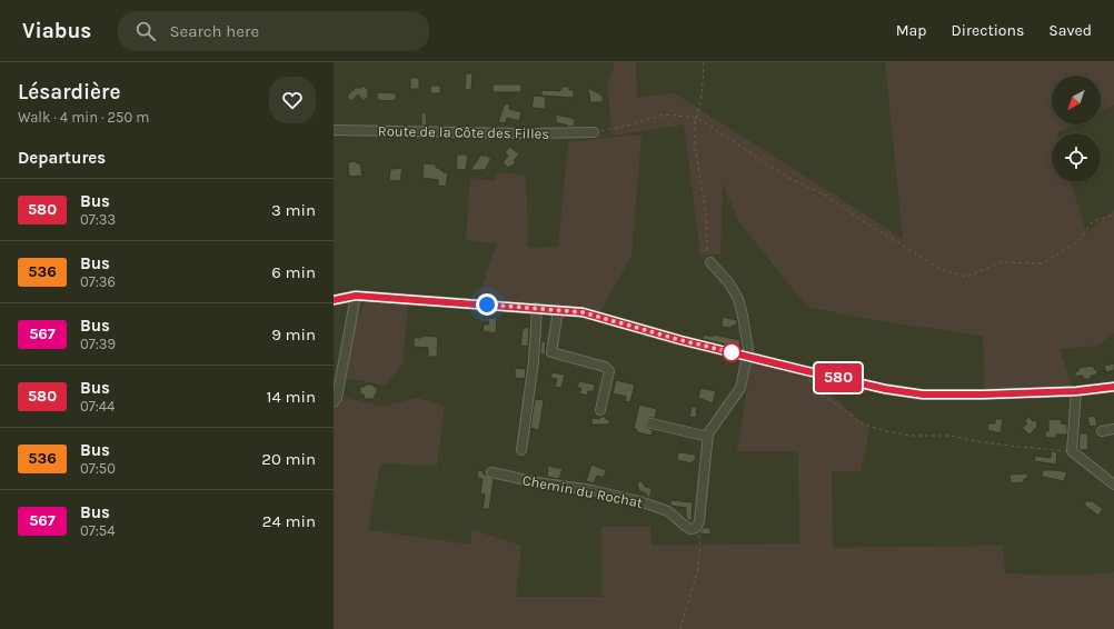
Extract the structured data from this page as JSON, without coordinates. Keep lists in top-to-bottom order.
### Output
{
  "streets": {
    "street": ["Route de la Côte des Filles", "Chemin du Rochat"]
  },
  "lines": ["bus line 580"],
  "north": "bottom left",
  "page": {
    "header": "Viabus",
    "search": "Search here",
    "nav": ["Map", "Directions", "Saved"],
    "heading": [
      ["Lésardière", "Walk · 4 min · 250 m"],
      "Departures"
    ],
    "on_map": "580",
    "list": [
      {
        "mark": "580",
        "name": "Bus",
        "note": "07:33",
        "value": "3 min"
      },
      {
        "mark": "536",
        "name": "Bus",
        "note": "07:36",
        "value": "6 min"
      },
      {
        "mark": "567",
        "name": "Bus",
        "note": "07:39",
        "value": "9 min"
      },
      {
        "mark": "580",
        "name": "Bus",
        "note": "07:44",
        "value": "14 min"
      },
      {
        "mark": "536",
        "name": "Bus",
        "note": "07:50",
        "value": "20 min"
      },
      {
        "mark": "567",
        "name": "Bus",
        "note": "07:54",
        "value": "24 min"
      }
    ]
  }
}
